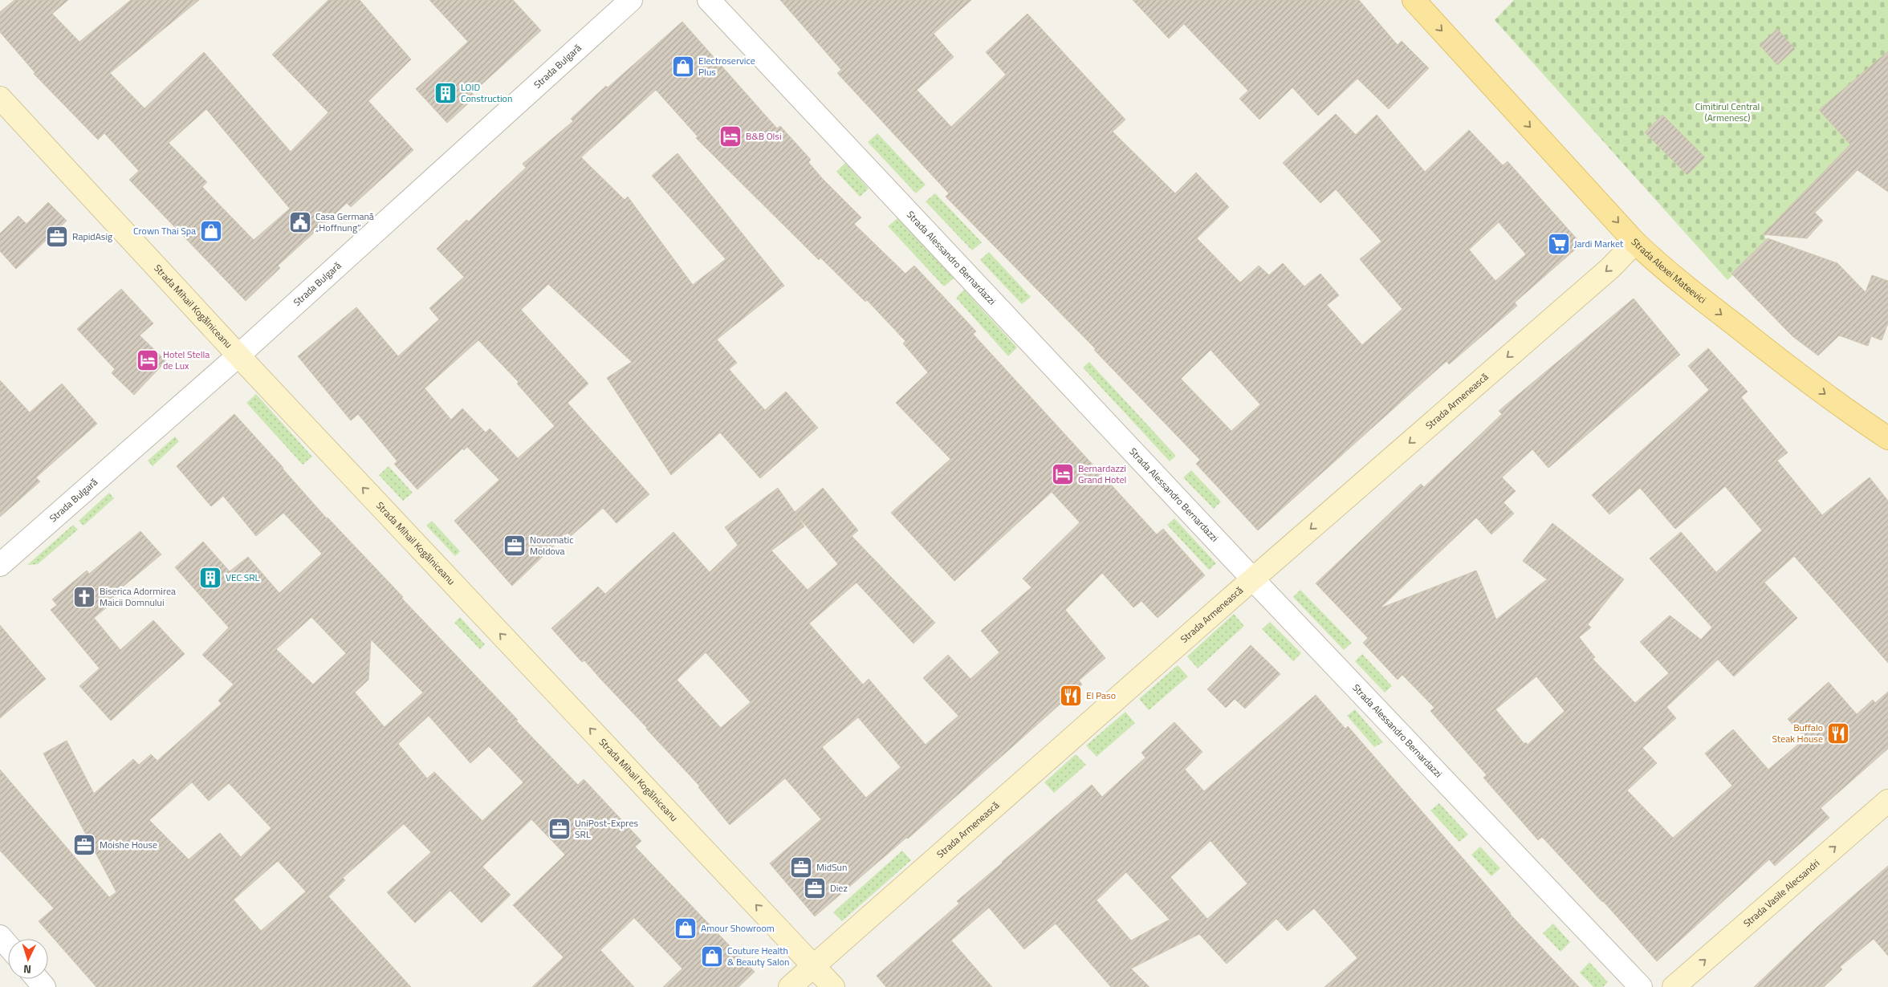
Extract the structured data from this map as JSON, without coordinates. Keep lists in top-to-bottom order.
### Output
{
  "streets": {
    "main road": [
      "Strada Alexei Mateevici",
      "Strada Mihail Kogălniceanu",
      "Strada Armenească",
      "Strada Vasile Alecsandri"
    ],
    "street": ["Strada Bulgară", "Strada Alessandro Bernardazzi"]
  },
  "crossings": [
    ["Strada Bulgară", "Strada Mihail Kogălniceanu"],
    ["Strada Alessandro Bernardazzi", "Strada Armenească"],
    ["Strada Alexei Mateevici", "Strada Armenească"],
    ["Strada Mihail Kogălniceanu", "Strada Armenească"]
  ],
  "one_way": [
    "Strada Alexei Mateevici",
    "Strada Mihail Kogălniceanu",
    "Strada Armenească",
    "Strada Vasile Alecsandri"
  ],
  "parks": ["Cimitirul Central (Armenesc)"],
  "places": {
    "shop": [
      "Electroservice Plus",
      "Crown Thai Spa",
      "Amour Showroom",
      "Couture Health & Beauty Salon"
    ],
    "building": ["LOID Construction", "VEC SRL"],
    "hotel": ["B&B Olsi", "Hotel Stella de Lux", "Bernardazzi Grand Hotel"],
    "public building": ["Casa Germană „Hoffnung”"],
    "office": [
      "RapidAsig",
      "Novomatic Moldova",
      "UniPost-Expres SRL",
      "Moishe House",
      "MidSun",
      "Diez"
    ],
    "supermarket": ["Jardi Market"],
    "church": ["Biserica Adormirea Maicii Domnului"],
    "restaurant": ["El Paso", "Buffalo Steak House"]
  },
  "north": "bottom"
}
